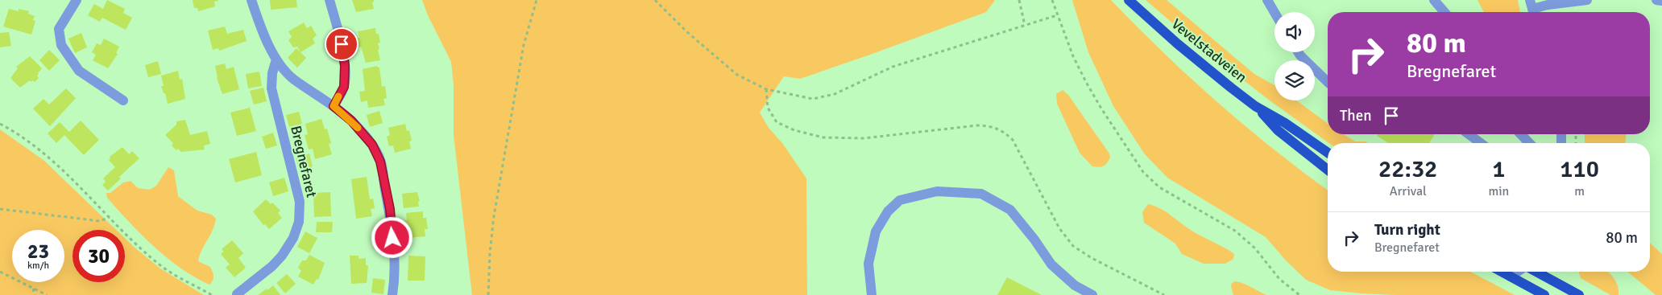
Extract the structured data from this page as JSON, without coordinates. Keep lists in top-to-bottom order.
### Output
{
  "streets": {
    "main road": ["Vevelstadveien"],
    "street": ["Bregnefaret"]
  },
  "page": {
    "turn": ["80 m", "Bregnefaret"],
    "then": "Then",
    "eta": [
      "22:32",
      "Arrival",
      "1",
      "min",
      "110",
      "m"
    ],
    "list": [
      {
        "name": "Turn right",
        "note": "Bregnefaret",
        "value": "80 m"
      }
    ],
    "speed": "23 km/h",
    "limit": "30"
  }
}
